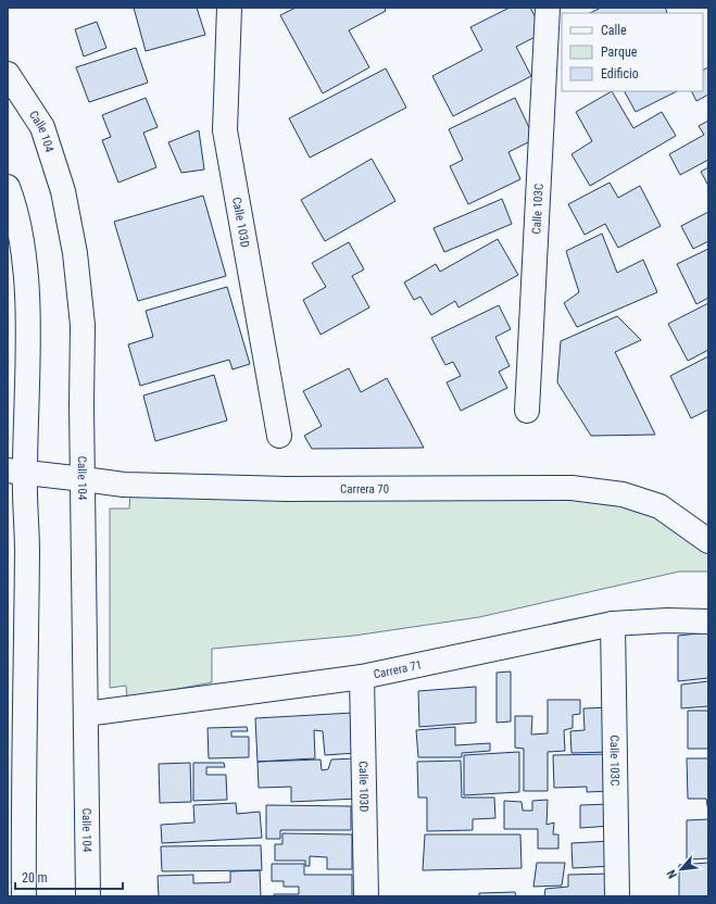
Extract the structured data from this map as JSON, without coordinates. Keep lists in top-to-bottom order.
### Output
{
  "streets": {
    "street": [
      "Calle 104",
      "Calle 103C",
      "Calle 103D",
      "Carrera 70",
      "Carrera 71"
    ]
  },
  "crossings": [
    ["Calle 104", "Carrera 70"],
    ["Calle 104", "Carrera 71"],
    ["Calle 103C", "Carrera 71"],
    ["Calle 103D", "Carrera 71"]
  ],
  "legend": ["Calle", "Parque", "Edificio"],
  "scale_bar": "20 m",
  "north": "bottom left"
}
